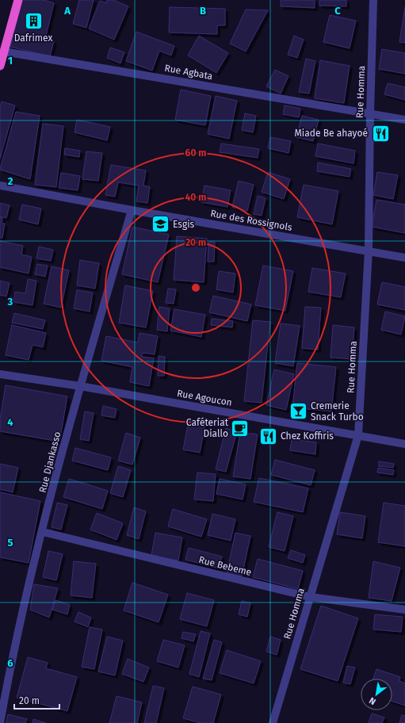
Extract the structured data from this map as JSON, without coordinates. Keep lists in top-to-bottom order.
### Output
{
  "streets": {
    "street": [
      "Rue Agbata",
      "Rue Homma",
      "Rue des Rossignols",
      "Rue Agoucon",
      "Rue Djankasso",
      "Rue Bebeme"
    ]
  },
  "crossings": [
    ["Rue Agbata", "Rue Homma"],
    ["Rue Homma", "Rue des Rossignols"],
    ["Rue Homma", "Rue Agoucon"],
    ["Rue Homma", "Rue Bebeme"],
    ["Rue des Rossignols", "Rue Djankasso"],
    ["Rue Agoucon", "Rue Djankasso"],
    ["Rue Djankasso", "Rue Bebeme"]
  ],
  "places": {
    "building": ["Dafrimex"],
    "restaurant": ["Miade Be ahayoé", "Chez Koffiris"],
    "school or university": ["Esgis"],
    "bar": ["Cremerie Snack Turbo"],
    "cafe": ["Caféteriat Diallo"]
  },
  "scale_bar": "20 m",
  "north": "bottom left",
  "grid": {
    "columns": ["A", "B", "C"],
    "rows": [
      "1",
      "2",
      "3",
      "4",
      "5",
      "6"
    ]
  },
  "rings": ["60 m", "40 m", "20 m"]
}
